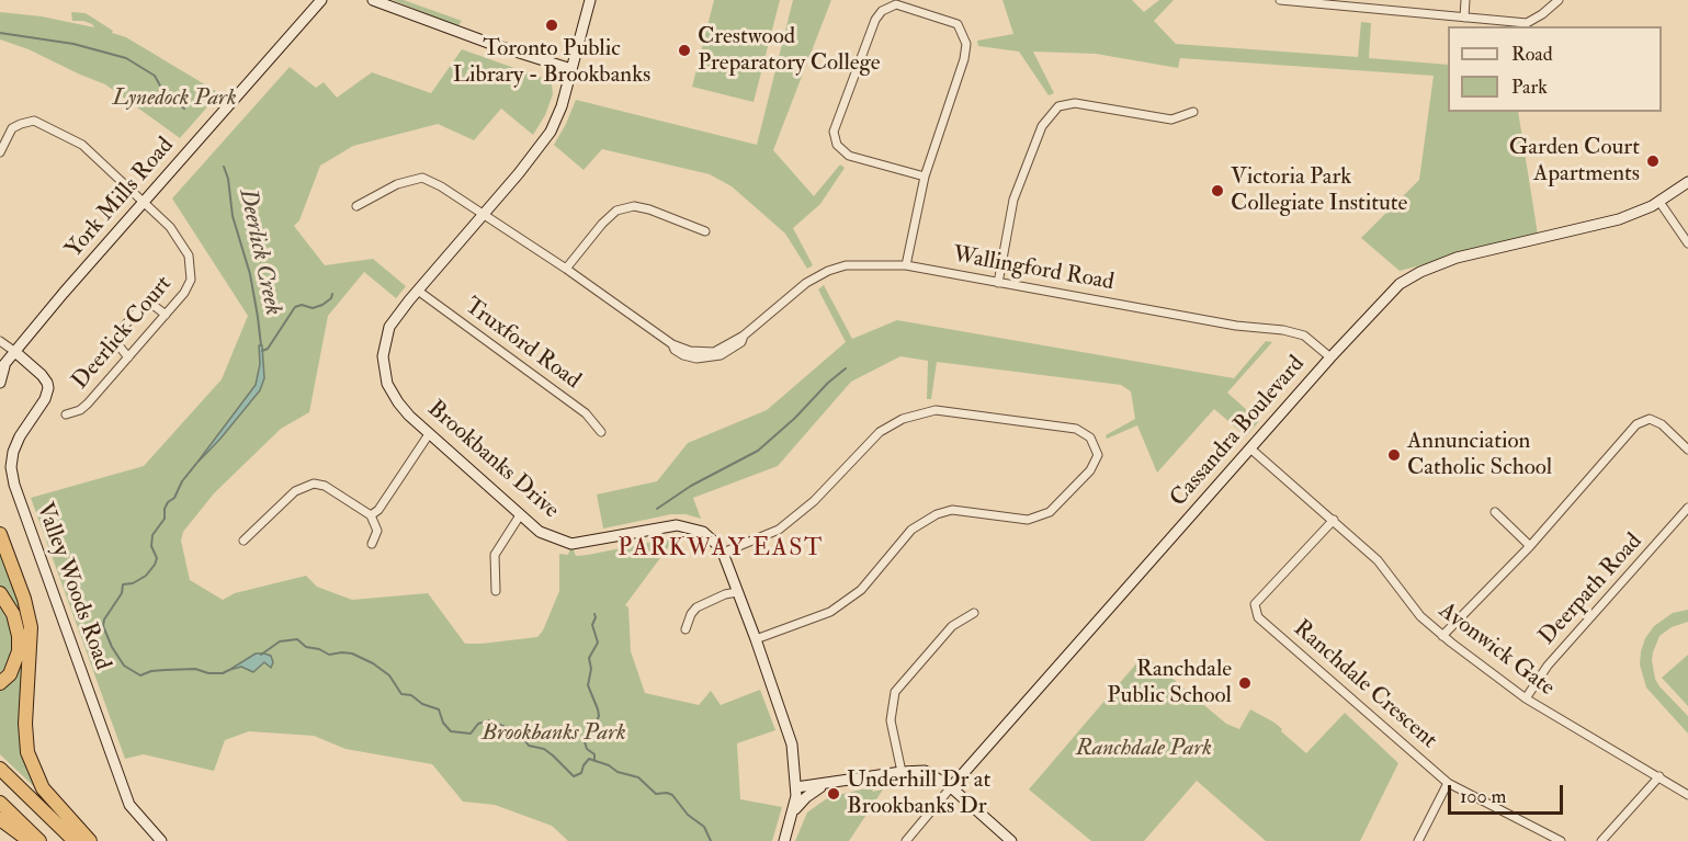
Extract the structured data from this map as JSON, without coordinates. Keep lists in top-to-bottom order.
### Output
{
  "streets": {
    "street": [
      "York Mills Road",
      "Wallingford Road",
      "Deerlick Court",
      "Truxford Road",
      "Cassandra Boulevard",
      "Brookbanks Drive",
      "Valley Woods Road",
      "Deerpath Road",
      "Avonwick Gate",
      "Ranchdale Crescent"
    ]
  },
  "crossings": [
    ["York Mills Road", "Deerlick Court"],
    ["York Mills Road", "Valley Woods Road"],
    ["Wallingford Road", "Cassandra Boulevard"],
    ["Wallingford Road", "Brookbanks Drive"],
    ["Truxford Road", "Brookbanks Drive"],
    ["Cassandra Boulevard", "Avonwick Gate"],
    ["Deerpath Road", "Avonwick Gate"],
    ["Avonwick Gate", "Ranchdale Crescent"]
  ],
  "districts": ["PARKWAY EAST"],
  "water": ["Deerlick Creek"],
  "parks": ["Lynedock Park", "Brookbanks Park", "Ranchdale Park"],
  "places": [
    "Toronto Public Library - Brookbanks",
    "Crestwood Preparatory College",
    "Garden Court Apartments",
    "Victoria Park Collegiate Institute",
    "Annunciation Catholic School",
    "Ranchdale Public School",
    "Underhill Dr at Brookbanks Dr"
  ],
  "legend": ["Road", "Park"],
  "scale_bar": "100 m"
}
